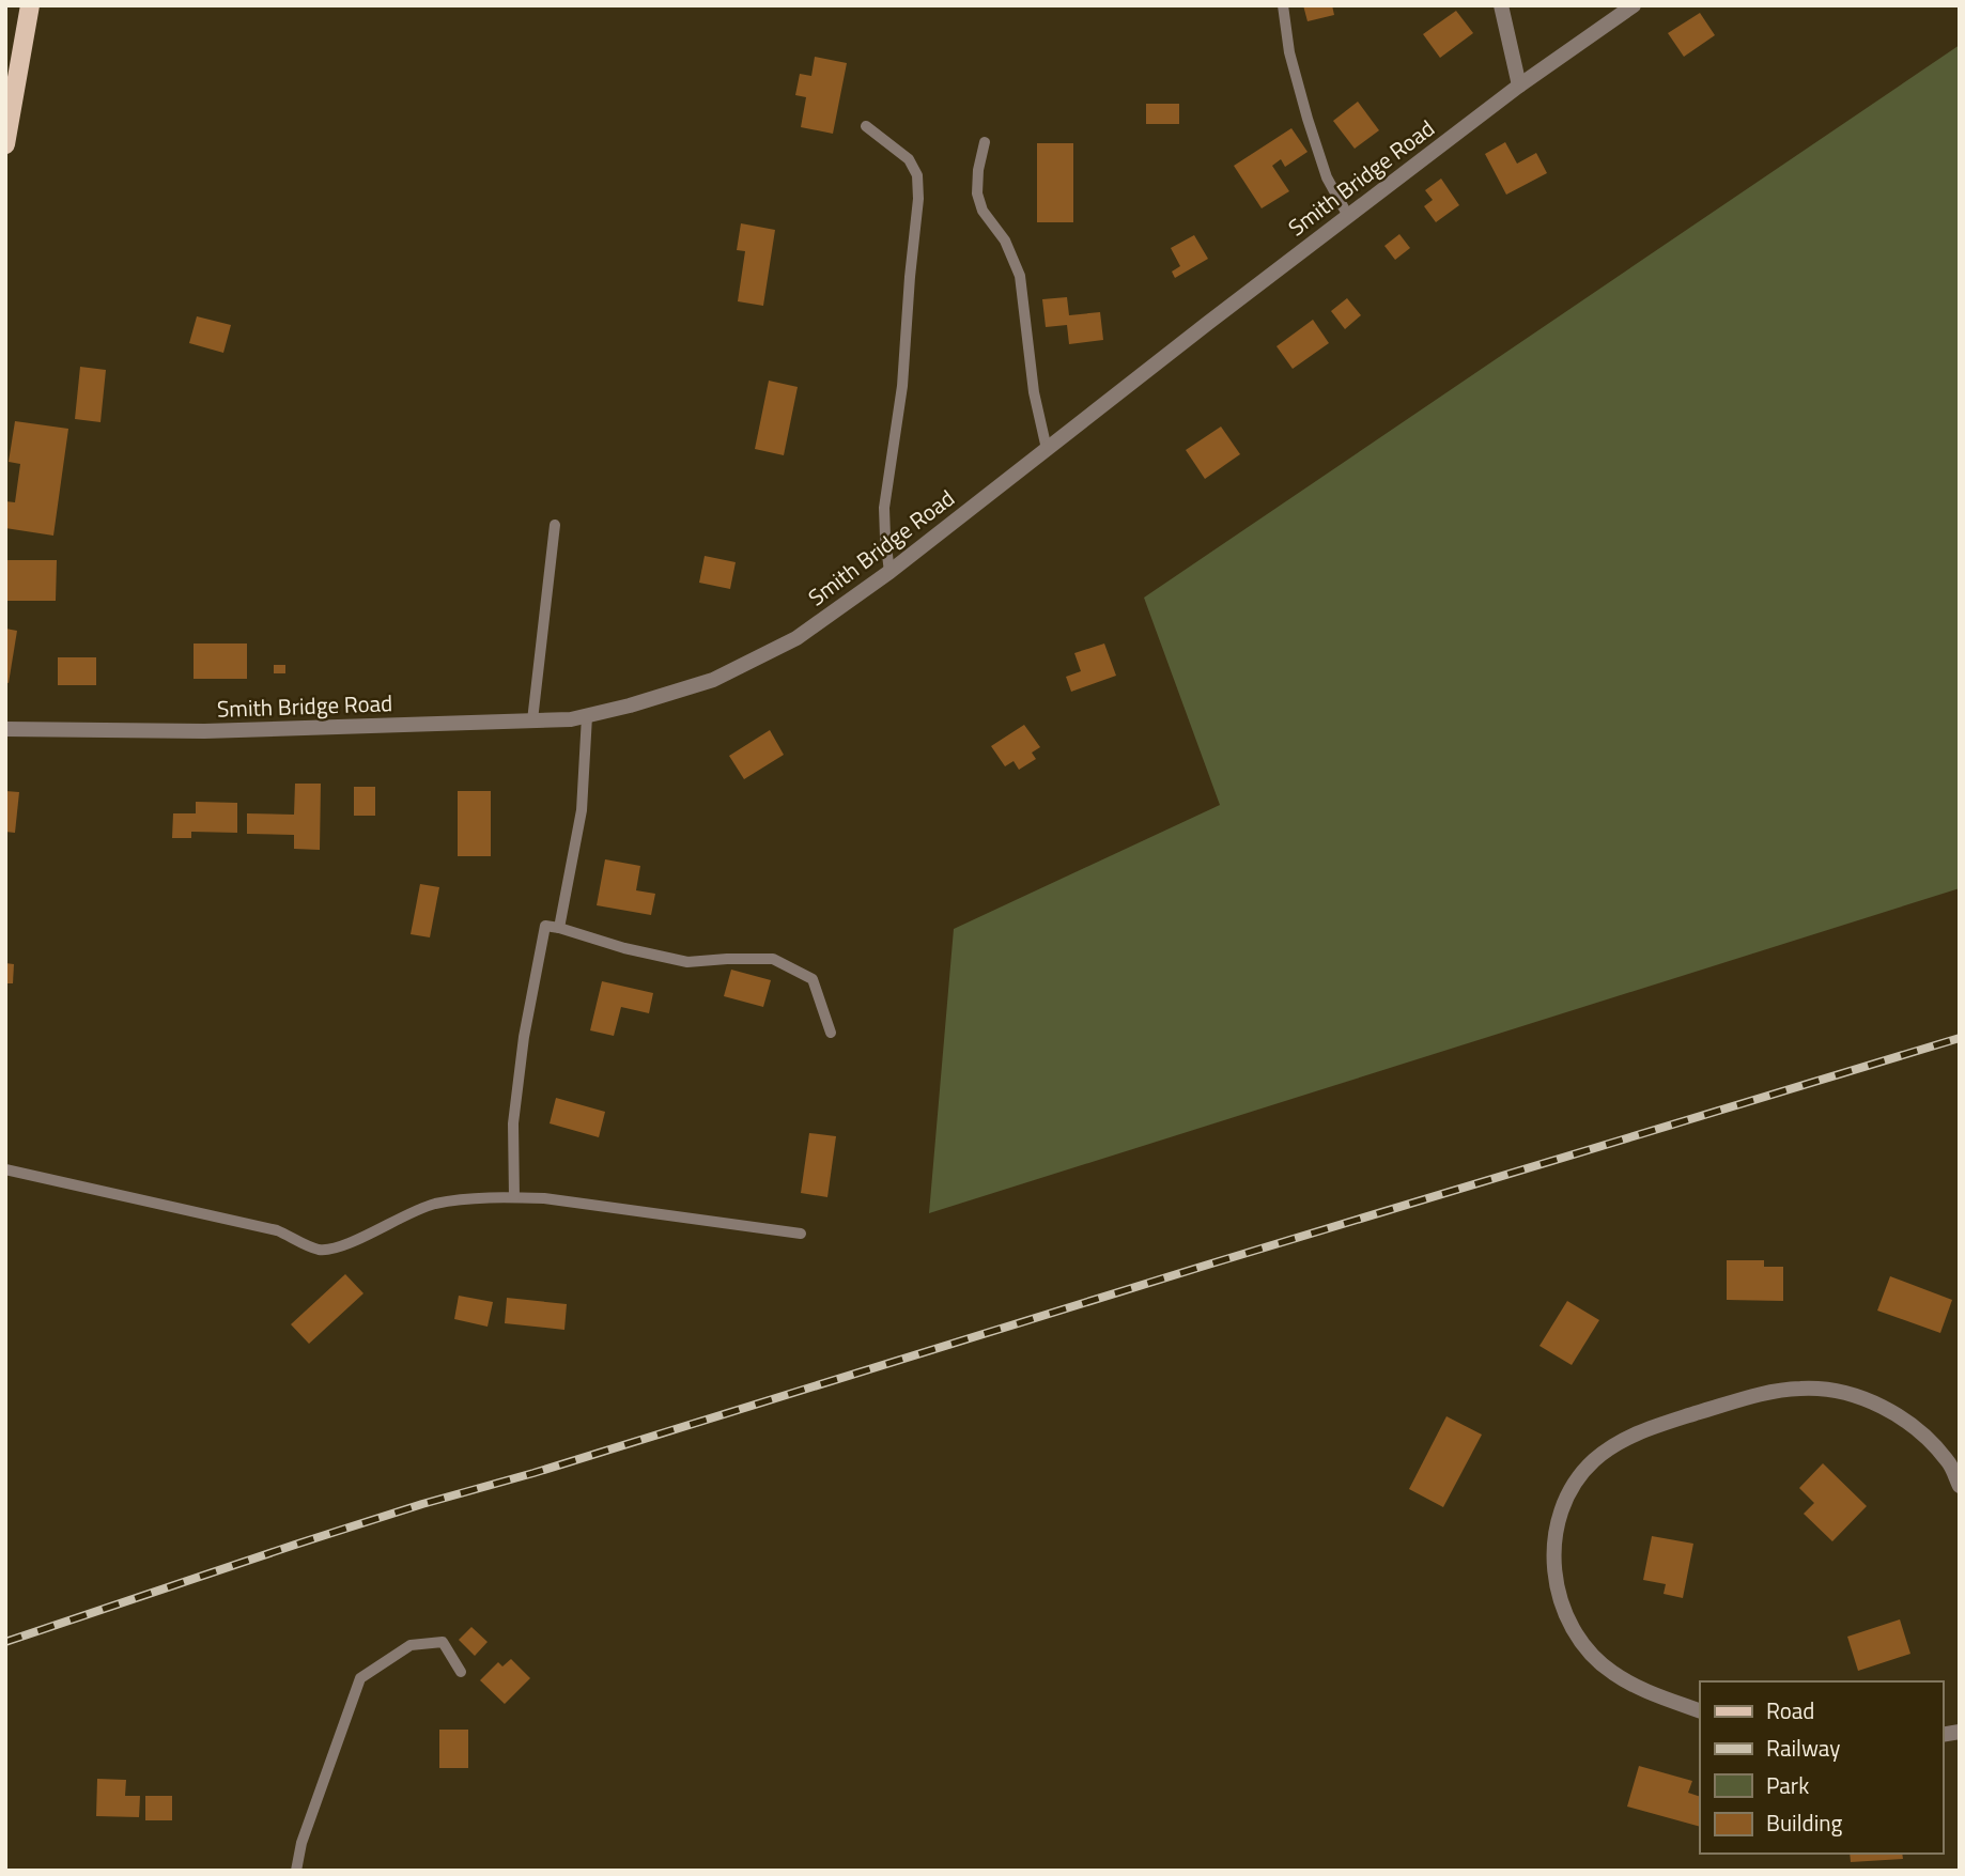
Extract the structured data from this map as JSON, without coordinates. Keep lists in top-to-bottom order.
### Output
{
  "streets": {
    "street": ["Smith Bridge Road"]
  },
  "legend": [
    "Road",
    "Railway",
    "Park",
    "Building"
  ]
}
